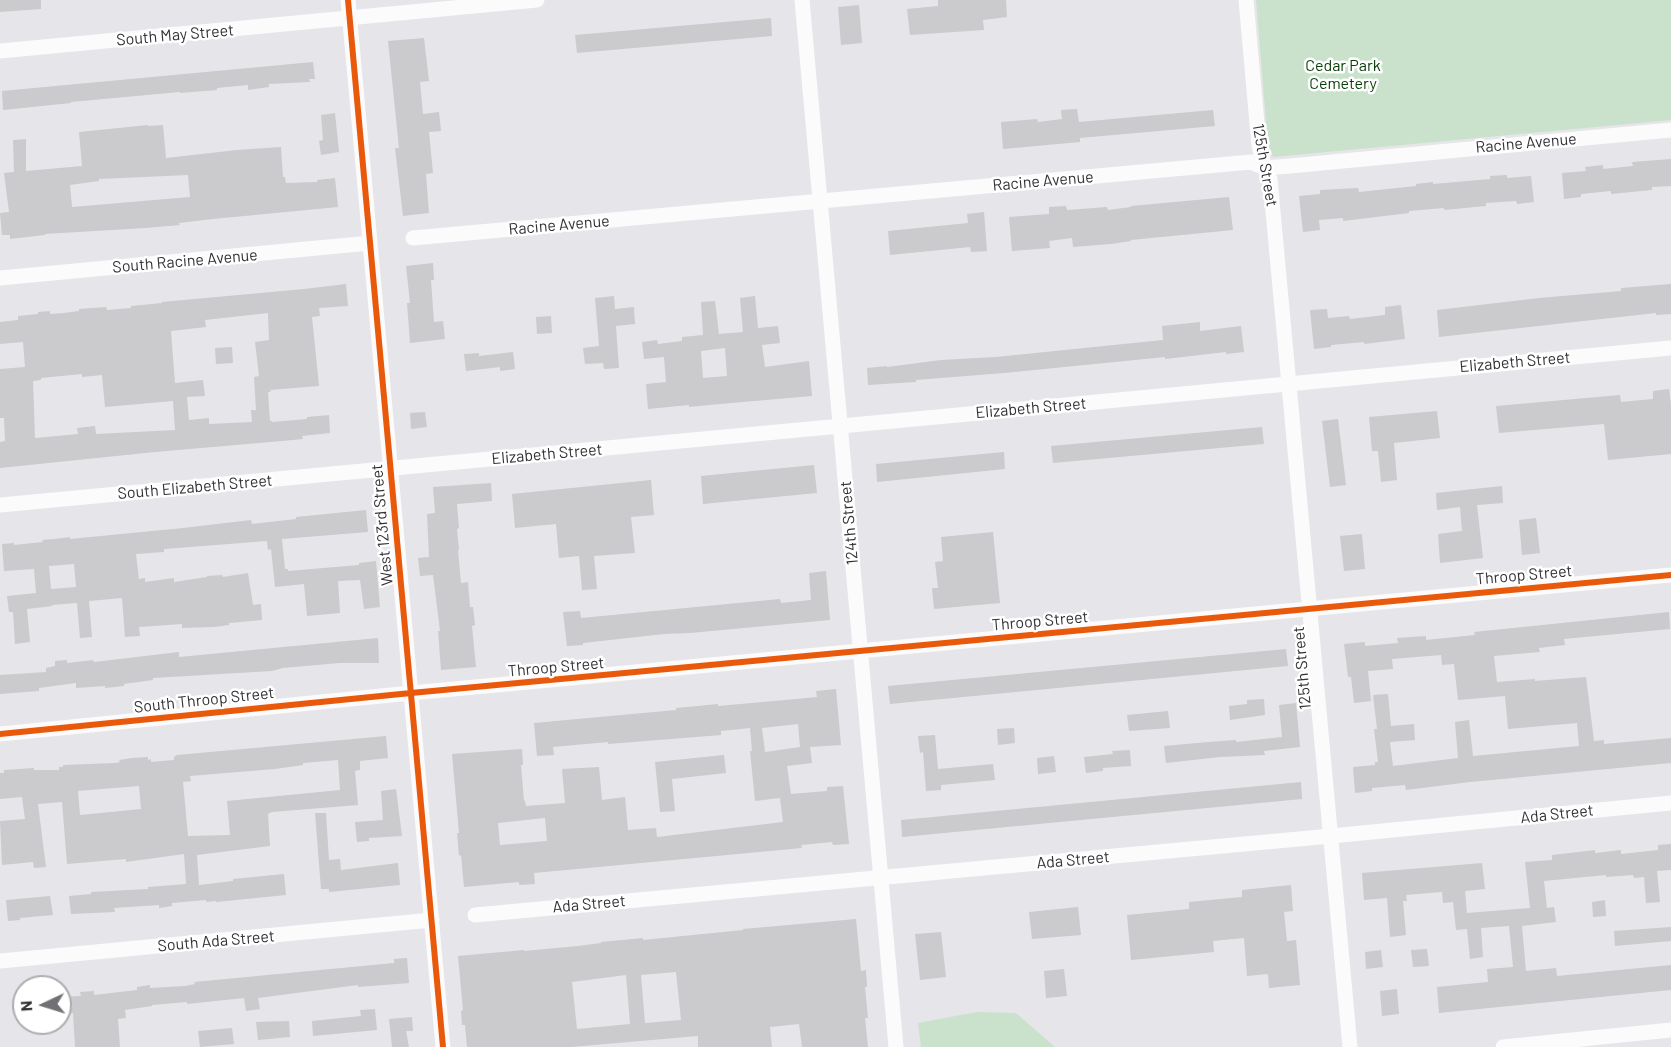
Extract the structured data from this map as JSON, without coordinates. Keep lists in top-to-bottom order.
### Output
{
  "streets": {
    "street": [
      "South May Street",
      "Racine Avenue",
      "125th Street",
      "South Racine Avenue",
      "Elizabeth Street",
      "South Elizabeth Street",
      "124th Street",
      "West 123rd Street",
      "Throop Street",
      "South Throop Street",
      "Ada Street",
      "South Ada Street"
    ]
  },
  "crossings": [
    ["South May Street", "West 123rd Street"],
    ["Racine Avenue", "125th Street"],
    ["Racine Avenue", "124th Street"],
    ["125th Street", "Elizabeth Street"],
    ["125th Street", "Throop Street"],
    ["125th Street", "Ada Street"],
    ["South Racine Avenue", "West 123rd Street"],
    ["Elizabeth Street", "South Elizabeth Street"],
    ["Elizabeth Street", "124th Street"],
    ["Elizabeth Street", "West 123rd Street"],
    ["South Elizabeth Street", "West 123rd Street"],
    ["124th Street", "Throop Street"],
    ["124th Street", "Ada Street"],
    ["West 123rd Street", "Throop Street"],
    ["West 123rd Street", "South Throop Street"],
    ["West 123rd Street", "South Ada Street"],
    ["Throop Street", "South Throop Street"]
  ],
  "parks": ["Cedar Park Cemetery"],
  "north": "left"
}
